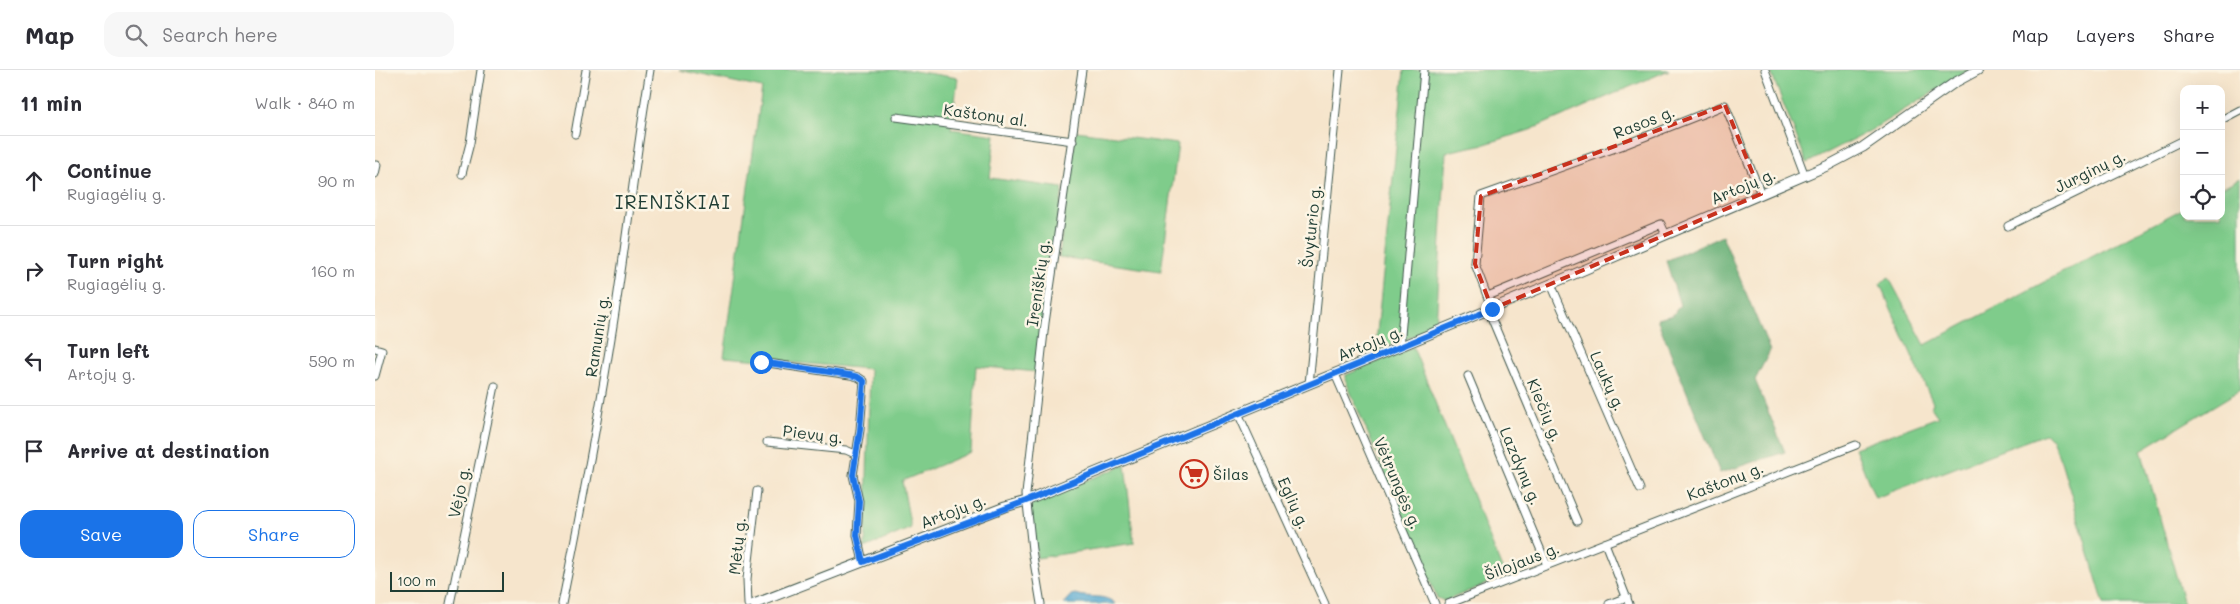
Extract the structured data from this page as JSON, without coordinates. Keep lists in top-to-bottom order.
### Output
{
  "streets": {
    "main road": ["Artojų g."],
    "street": [
      "Kaštonų al.",
      "Rasos g.",
      "Jurginų g.",
      "Švyturio g.",
      "Ireniškių g.",
      "Ramunių g.",
      "Laukų g.",
      "Kiečių g.",
      "Pievų g.",
      "Lazdynų g.",
      "Kaštonų g.",
      "Vėtrungės g.",
      "Vėjo g.",
      "Eglių g.",
      "Mėtų g.",
      "Šilojaus g."
    ]
  },
  "crossings": [
    ["Kaštonų al.", "Ireniškių g."],
    ["Rasos g.", "Artojų g."],
    ["Rasos g.", "Kiečių g."],
    ["Artojų g.", "Švyturio g."],
    ["Artojų g.", "Ireniškių g."],
    ["Artojų g.", "Laukų g."],
    ["Artojų g.", "Kiečių g."],
    ["Artojų g.", "Vėtrungės g."],
    ["Artojų g.", "Eglių g."],
    ["Lazdynų g.", "Šilojaus g."],
    ["Kaštonų g.", "Šilojaus g."]
  ],
  "districts": ["IRENIŠKIAI"],
  "places": {
    "supermarket": ["Šilas"]
  },
  "scale_bar": "100 m",
  "page": {
    "header": "Map",
    "search": "Search here",
    "nav": ["Map", "Layers", "Share"],
    "heading": ["11 min", "Walk · 840 m"],
    "map_buttons": ["+", "−"],
    "list": [
      ["Continue", "Rugiagėlių g.", "90 m"],
      ["Turn right", "Rugiagėlių g.", "160 m"],
      ["Turn left", "Artojų g.", "590 m"],
      "Arrive at destination"
    ],
    "buttons": ["Save", "Share"],
    "scale": "100 m"
  }
}
